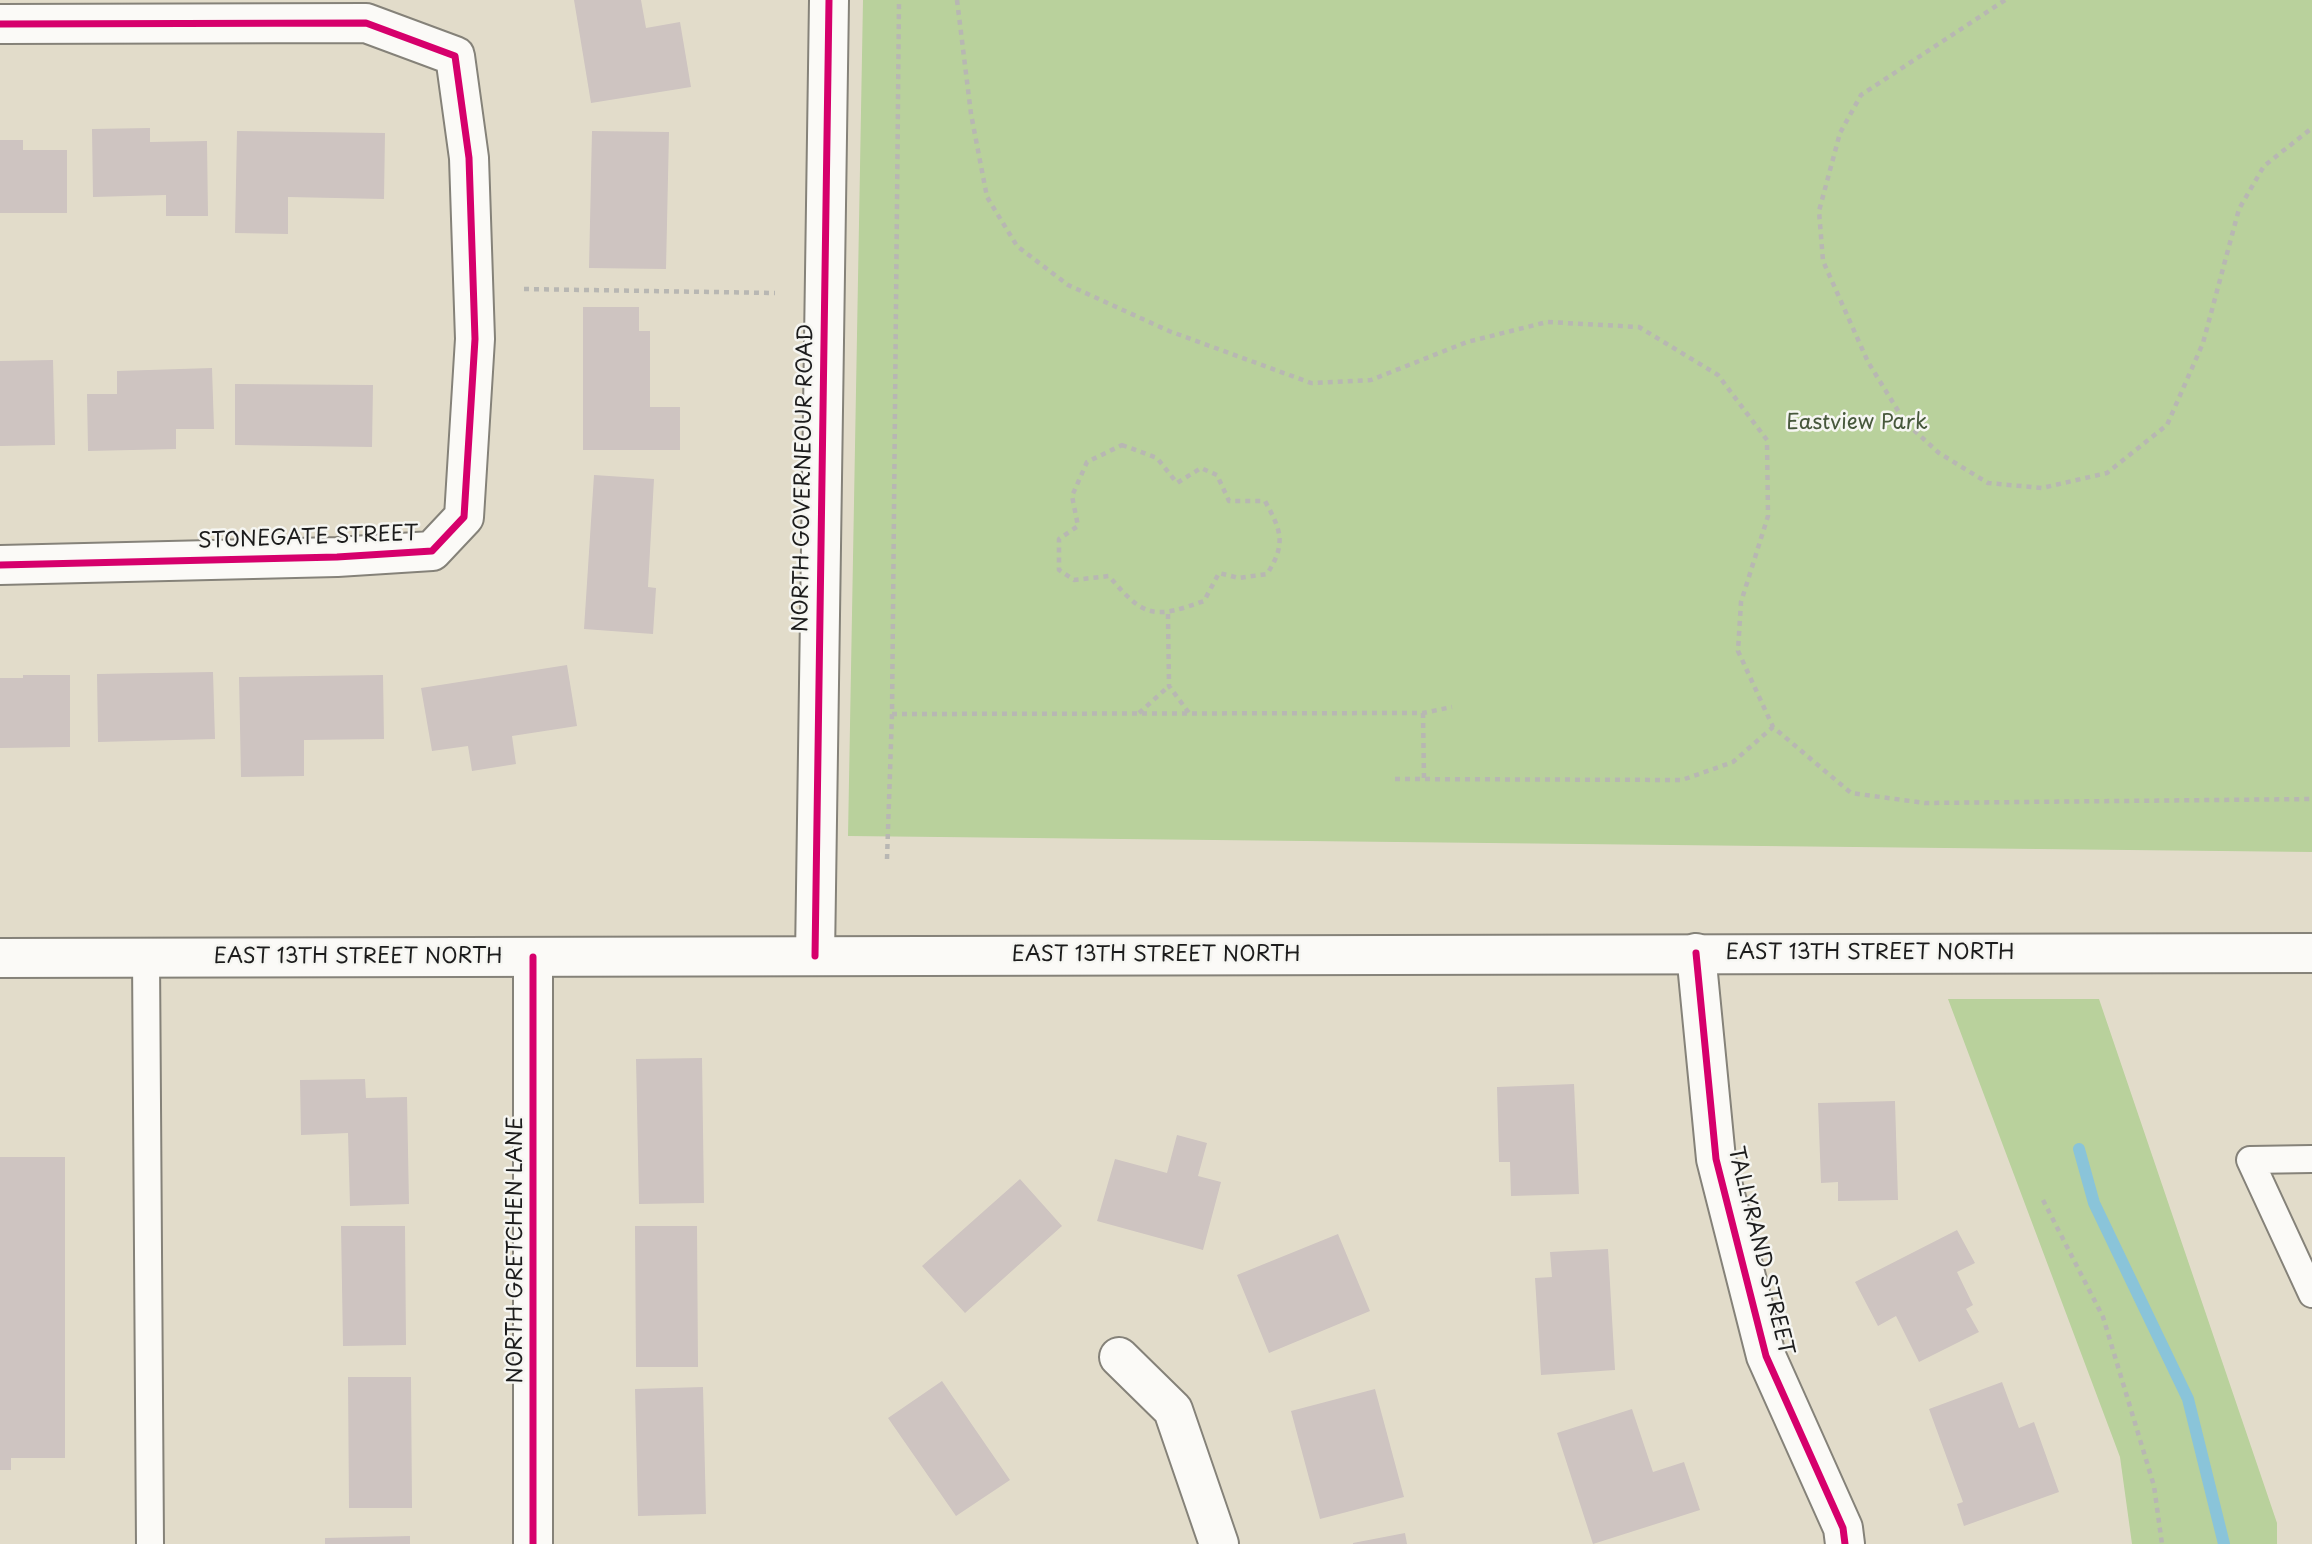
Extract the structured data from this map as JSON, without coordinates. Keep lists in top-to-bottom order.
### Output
{
  "streets": {
    "street": [
      "NORTH GOVERNEOUR ROAD",
      "STONEGATE STREET",
      "EAST 13TH STREET NORTH",
      "NORTH GRETCHEN LANE",
      "TALLYRAND STREET"
    ]
  },
  "crossings": [
    ["NORTH GOVERNEOUR ROAD", "EAST 13TH STREET NORTH"],
    ["EAST 13TH STREET NORTH", "NORTH GRETCHEN LANE"],
    ["EAST 13TH STREET NORTH", "TALLYRAND STREET"]
  ],
  "parks": ["Eastview Park"]
}
